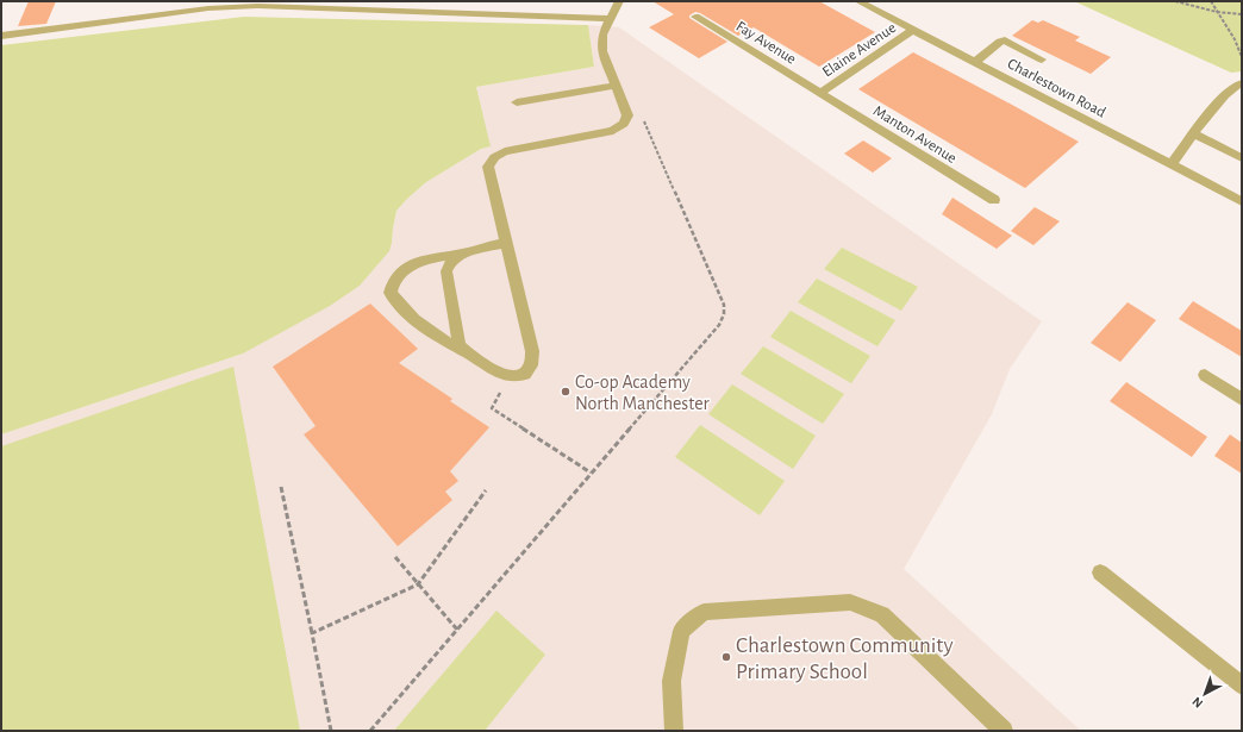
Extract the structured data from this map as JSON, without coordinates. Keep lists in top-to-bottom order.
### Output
{
  "streets": {
    "street": [
      "Fay Avenue",
      "Elaine Avenue",
      "Charlestown Road",
      "Manton Avenue"
    ]
  },
  "crossings": [
    ["Fay Avenue", "Elaine Avenue"],
    ["Fay Avenue", "Manton Avenue"],
    ["Elaine Avenue", "Charlestown Road"],
    ["Elaine Avenue", "Manton Avenue"]
  ],
  "places": ["Co-op Academy North Manchester", "Charlestown Community Primary School"],
  "north": "bottom left"
}
